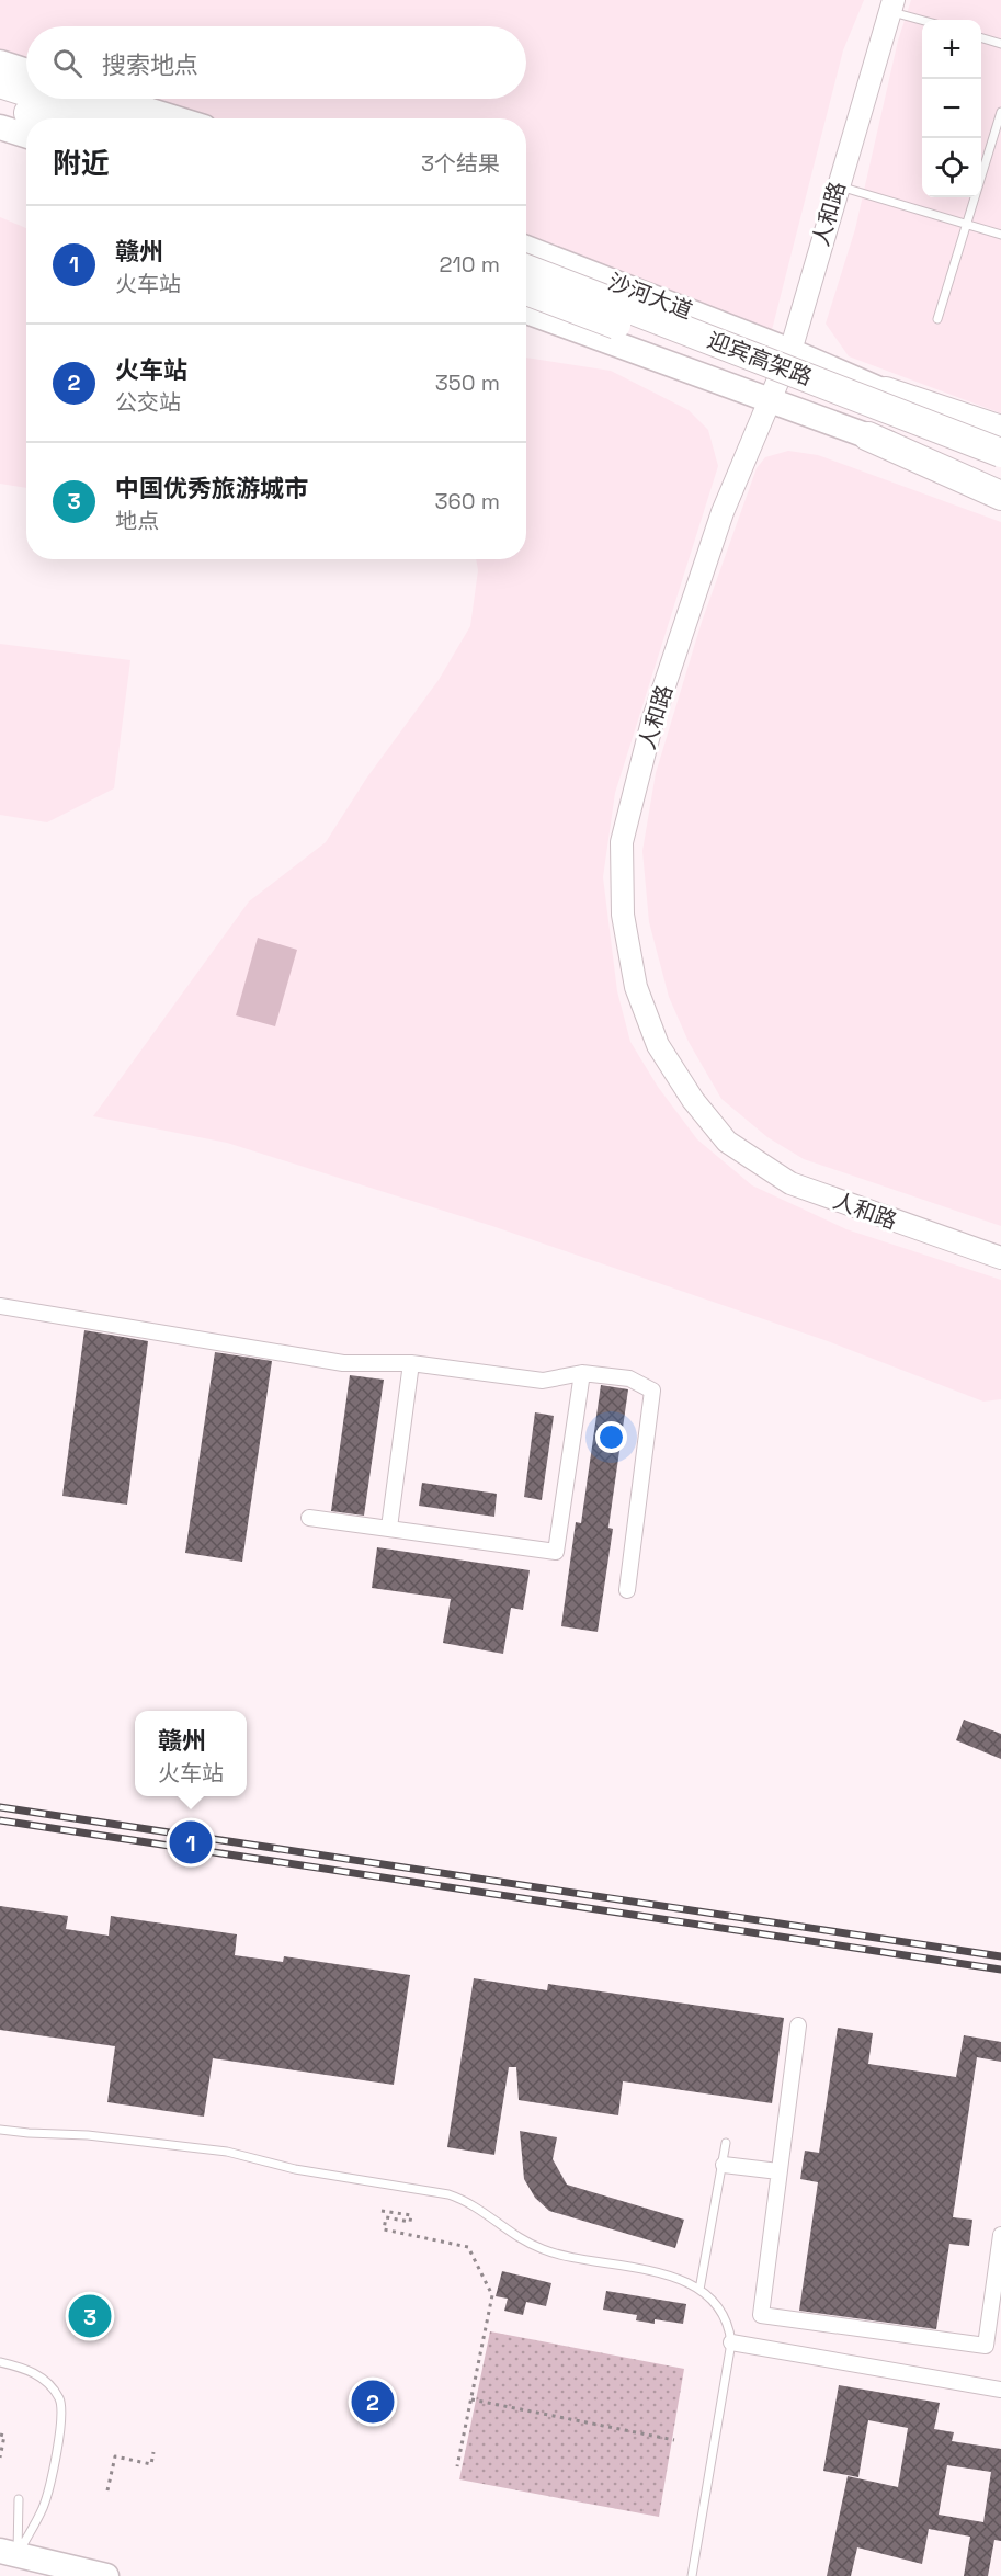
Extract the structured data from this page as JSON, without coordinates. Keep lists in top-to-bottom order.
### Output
{
  "streets": {
    "highway": ["迎宾高架路"],
    "main road": ["沙河大道"],
    "street": ["人和路"]
  },
  "crossings": [
    ["人和路", "沙河大道"]
  ],
  "page": {
    "map_buttons": ["+", "−"],
    "search": "搜索地点",
    "heading": ["附近", "3个结果"],
    "list": [
      {
        "mark": "1",
        "name": "赣州",
        "note": "火车站",
        "value": "210 m"
      },
      {
        "mark": "2",
        "name": "火车站",
        "note": "公交站",
        "value": "350 m"
      },
      {
        "mark": "3",
        "name": "中国优秀旅游城市",
        "note": "地点",
        "value": "360 m"
      }
    ],
    "popup": ["赣州", "火车站"],
    "pins": ["1", "3", "2"]
  }
}
